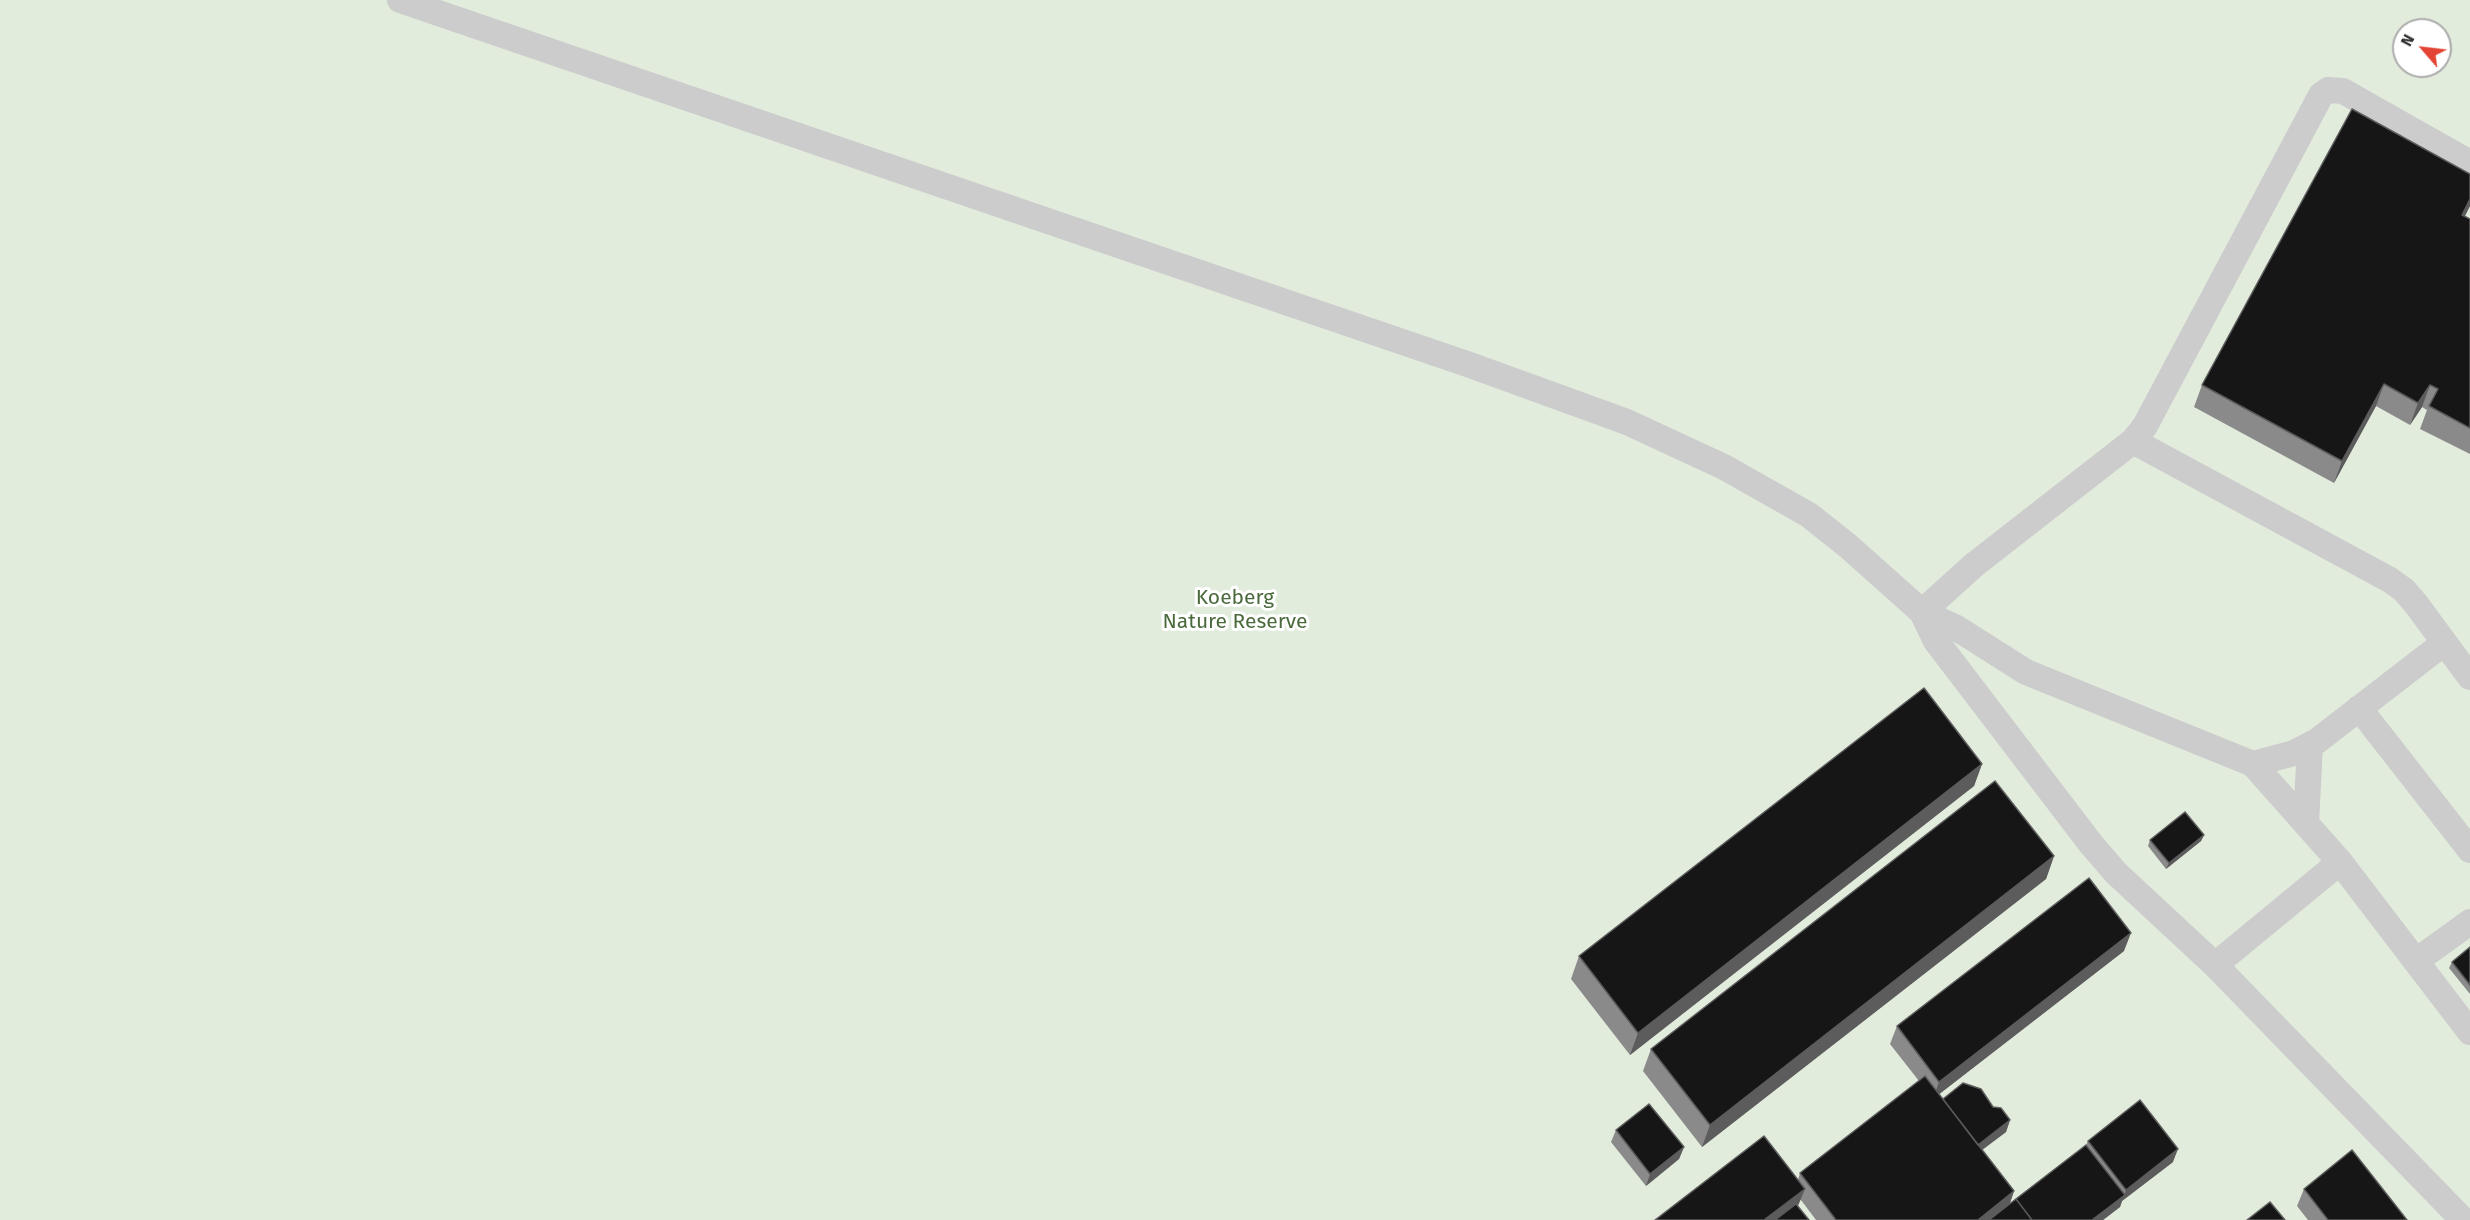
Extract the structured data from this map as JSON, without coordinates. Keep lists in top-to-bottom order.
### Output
{
  "parks": ["Koeberg Nature Reserve"],
  "north": "top left"
}
